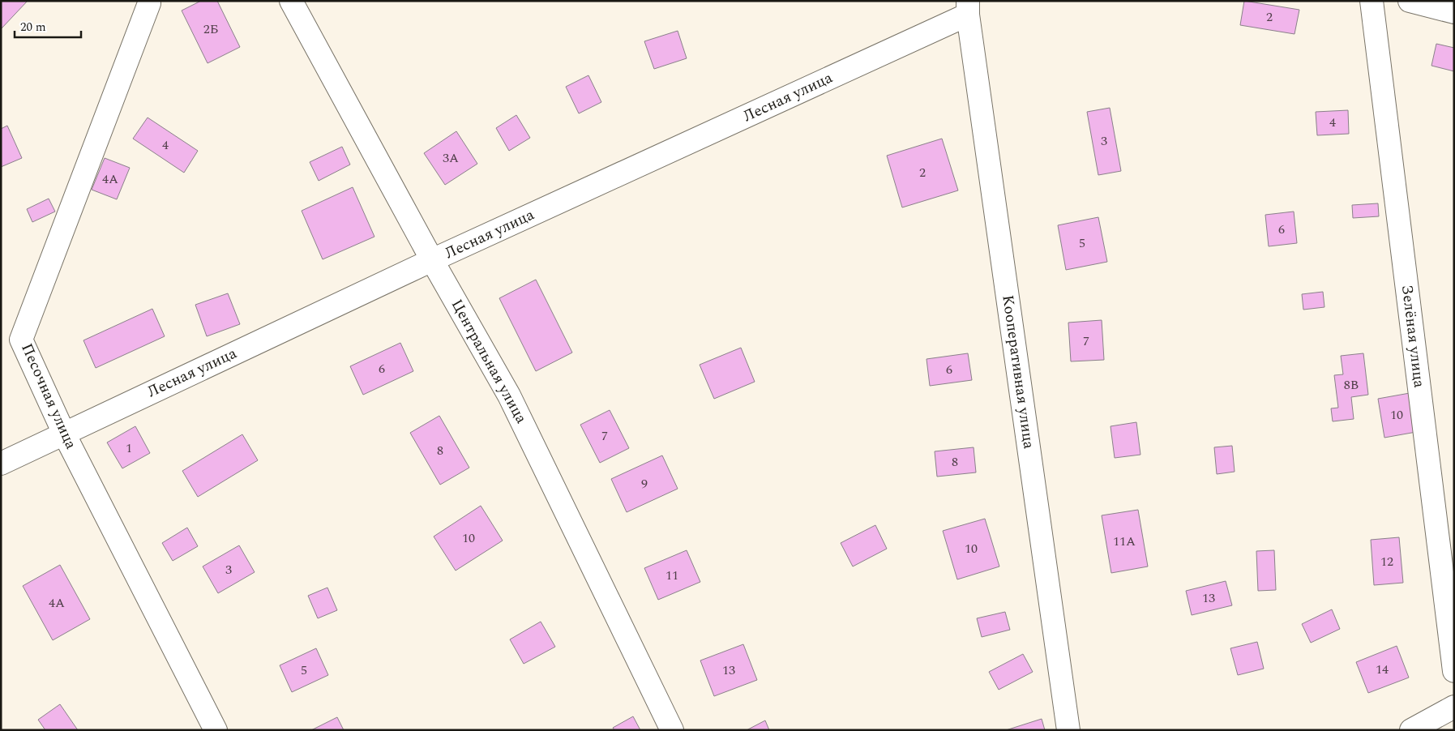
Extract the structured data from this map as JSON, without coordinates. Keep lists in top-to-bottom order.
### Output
{
  "streets": {
    "street": [
      "Лесная улица",
      "Зелёная улица",
      "Центральная улица",
      "Кооперативная улица",
      "Песочная улица"
    ]
  },
  "crossings": [
    ["Лесная улица", "Центральная улица"],
    ["Лесная улица", "Кооперативная улица"],
    ["Лесная улица", "Песочная улица"]
  ],
  "house_numbers": [
    "2",
    "2Б",
    "4",
    "3",
    "4",
    "3А",
    "2",
    "4А",
    "6",
    "5",
    "7",
    "6",
    "6",
    "8В",
    "10",
    "7",
    "1",
    "8",
    "8",
    "9",
    "10",
    "11А",
    "10",
    "12",
    "3",
    "11",
    "13",
    "4А",
    "14",
    "5",
    "13"
  ],
  "scale_bar": "20 m"
}
